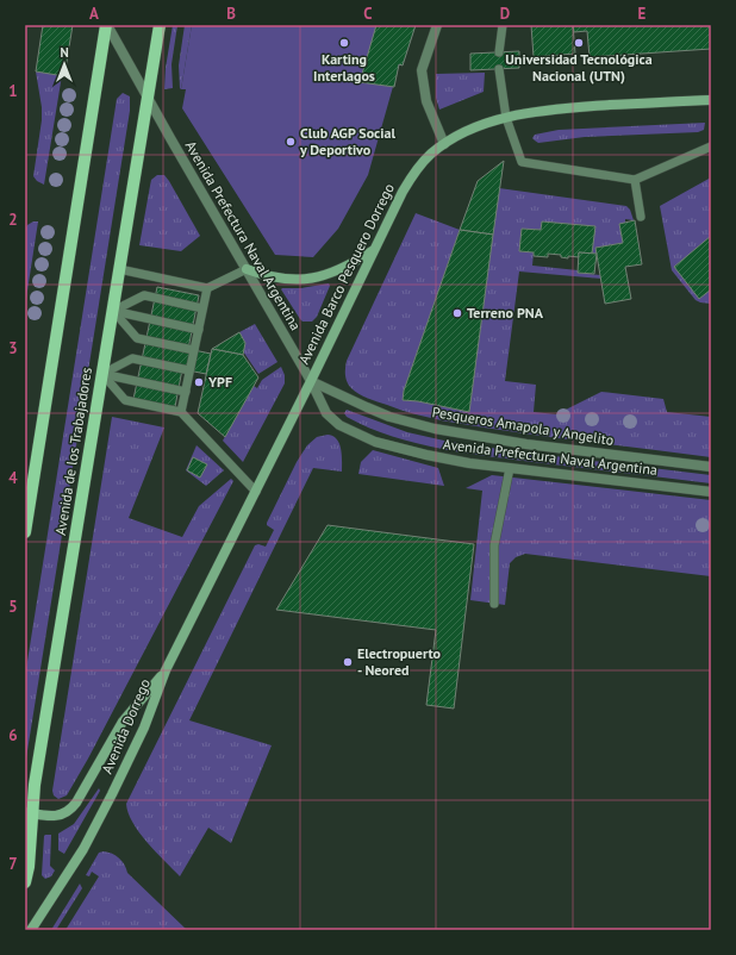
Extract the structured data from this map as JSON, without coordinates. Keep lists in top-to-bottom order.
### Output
{
  "streets": {
    "main road": ["Avenida Barco Pesquero Dorrego", "Avenida de los Trabajadores", "Avenida Dorrego"],
    "street": ["Avenida Prefectura Naval Argentina", "Pesqueros Amapola y Angelito"]
  },
  "crossings": [
    ["Avenida Prefectura Naval Argentina", "Avenida Barco Pesquero Dorrego"],
    ["Avenida Prefectura Naval Argentina", "Pesqueros Amapola y Angelito"],
    ["Avenida Prefectura Naval Argentina", "Avenida de los Trabajadores"],
    ["Avenida Barco Pesquero Dorrego", "Pesqueros Amapola y Angelito"],
    ["Avenida Barco Pesquero Dorrego", "Avenida Dorrego"],
    ["Avenida de los Trabajadores", "Avenida Dorrego"]
  ],
  "places": [
    "Karting Interlagos",
    "Universidad Tecnológica Nacional (UTN)",
    "Club AGP Social y Deportivo",
    "Terreno PNA",
    "YPF",
    "Electropuerto - Neored"
  ],
  "north": "top",
  "grid": {
    "columns": [
      "A",
      "B",
      "C",
      "D",
      "E"
    ],
    "rows": [
      "1",
      "2",
      "3",
      "4",
      "5",
      "6",
      "7"
    ]
  }
}
